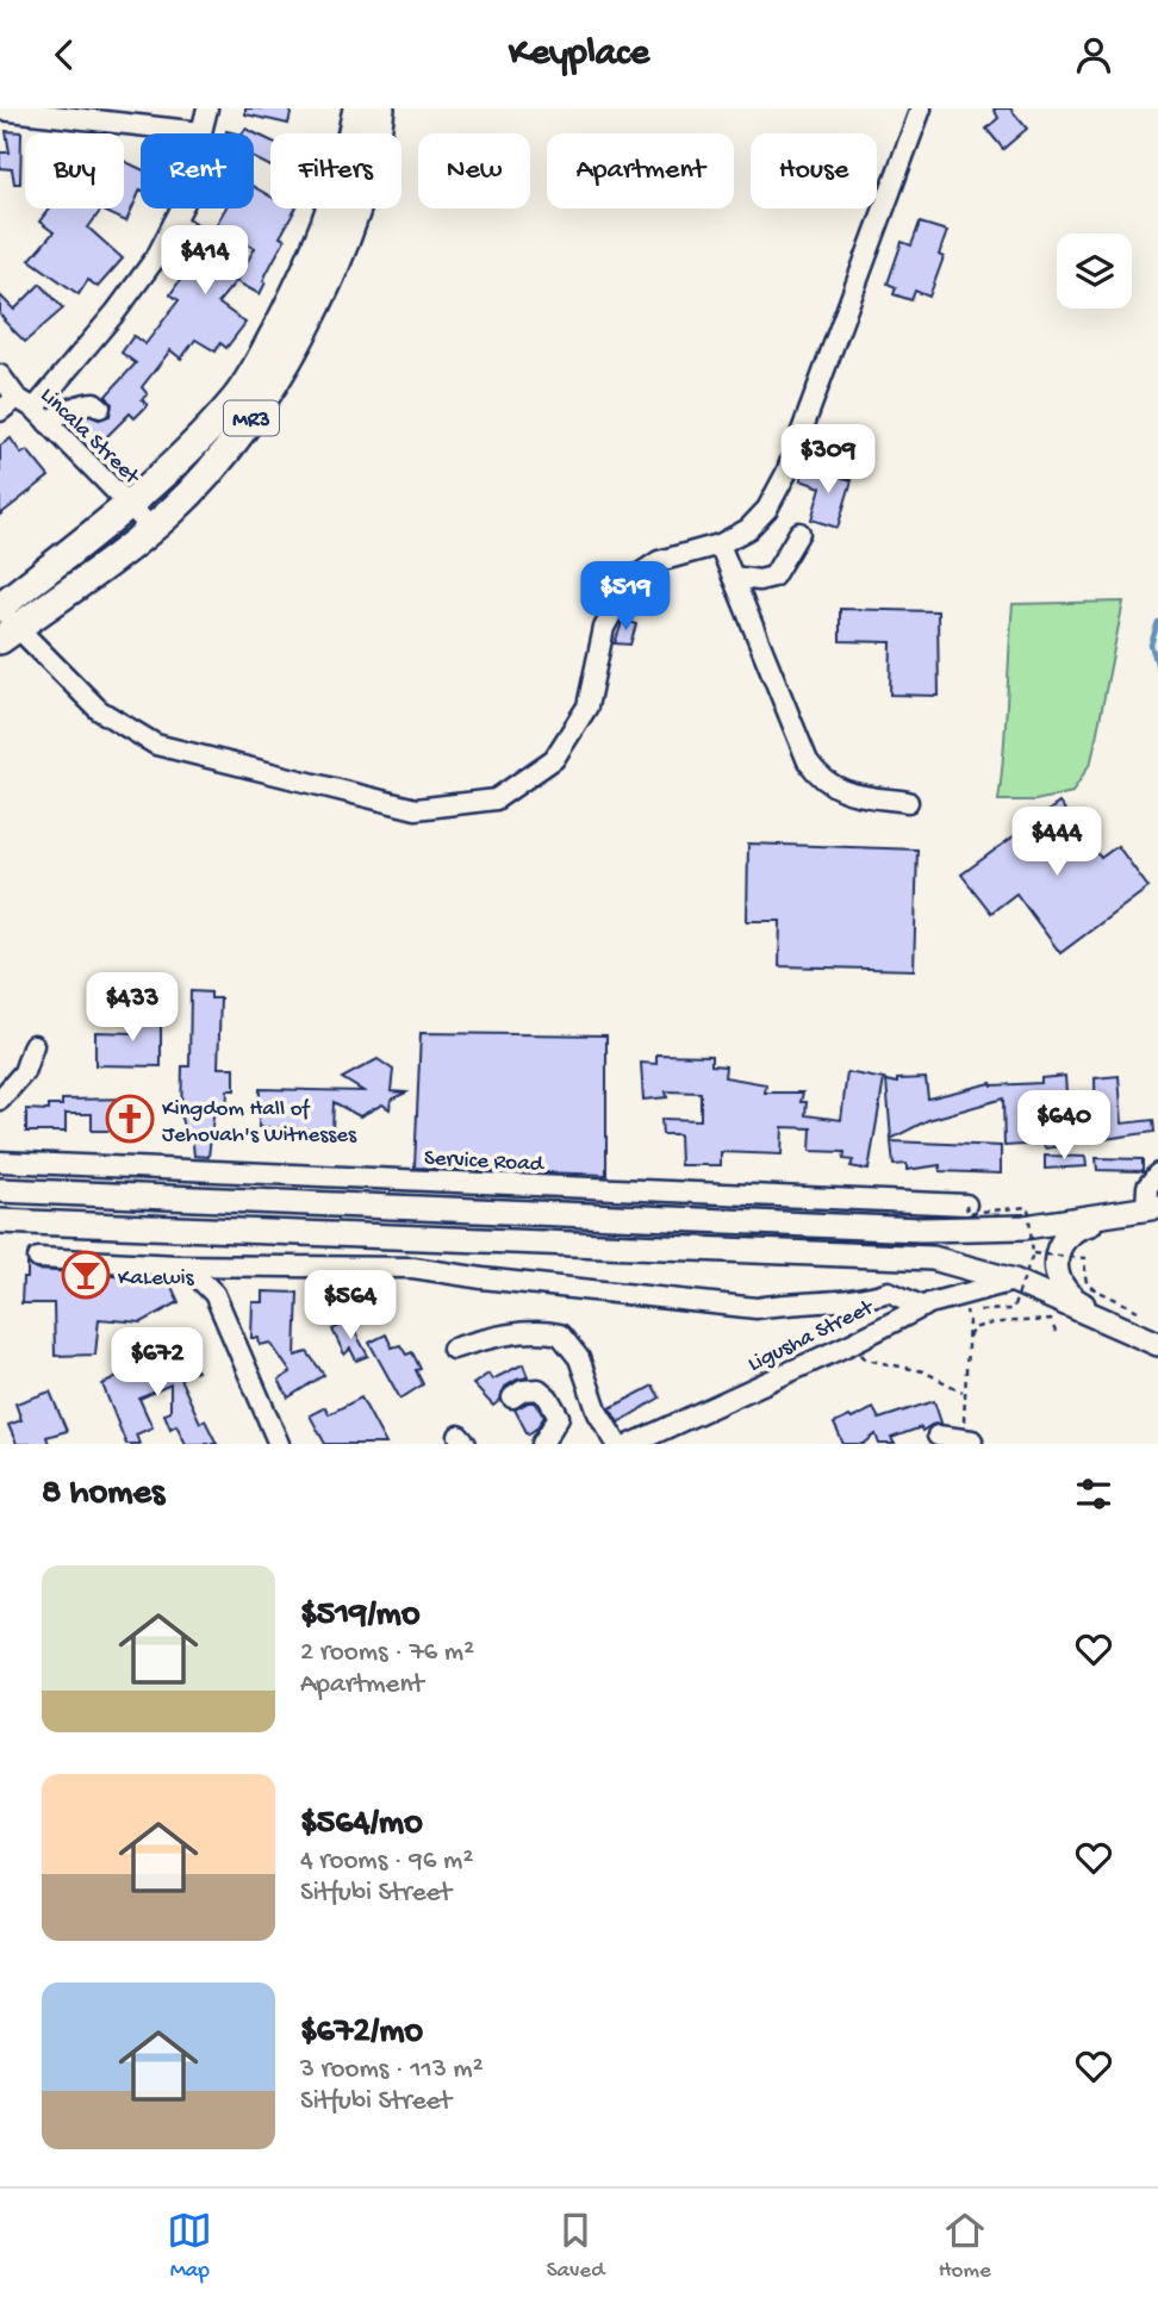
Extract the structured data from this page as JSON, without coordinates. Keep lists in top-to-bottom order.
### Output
{
  "streets": {
    "highway": ["MR3"],
    "street": ["Lincala Street", "Service Road", "Ligusha Street"]
  },
  "crossings": [
    ["MR3", "Lincala Street"]
  ],
  "places": {
    "church": ["Kingdom Hall of Jehovah's Witnesses"],
    "bar": ["KaLewis"]
  },
  "page": {
    "header": "Keyplace",
    "chip": [
      "Buy",
      "Rent",
      "Filters",
      "New",
      "Apartment",
      "House"
    ],
    "price": [
      "$414",
      "$309",
      "$519",
      "$444",
      "$433",
      "$640",
      "$564",
      "$672"
    ],
    "heading": "8 homes",
    "list": [
      {
        "name": "$519/mo",
        "note": "2 rooms · 76 m² · Apartment"
      },
      {
        "name": "$564/mo",
        "note": "4 rooms · 96 m² · Sitfubi Street"
      },
      {
        "name": "$672/mo",
        "note": "3 rooms · 113 m² · Sitfubi Street"
      }
    ],
    "tabs": ["Map", "Saved", "Home"]
  }
}
